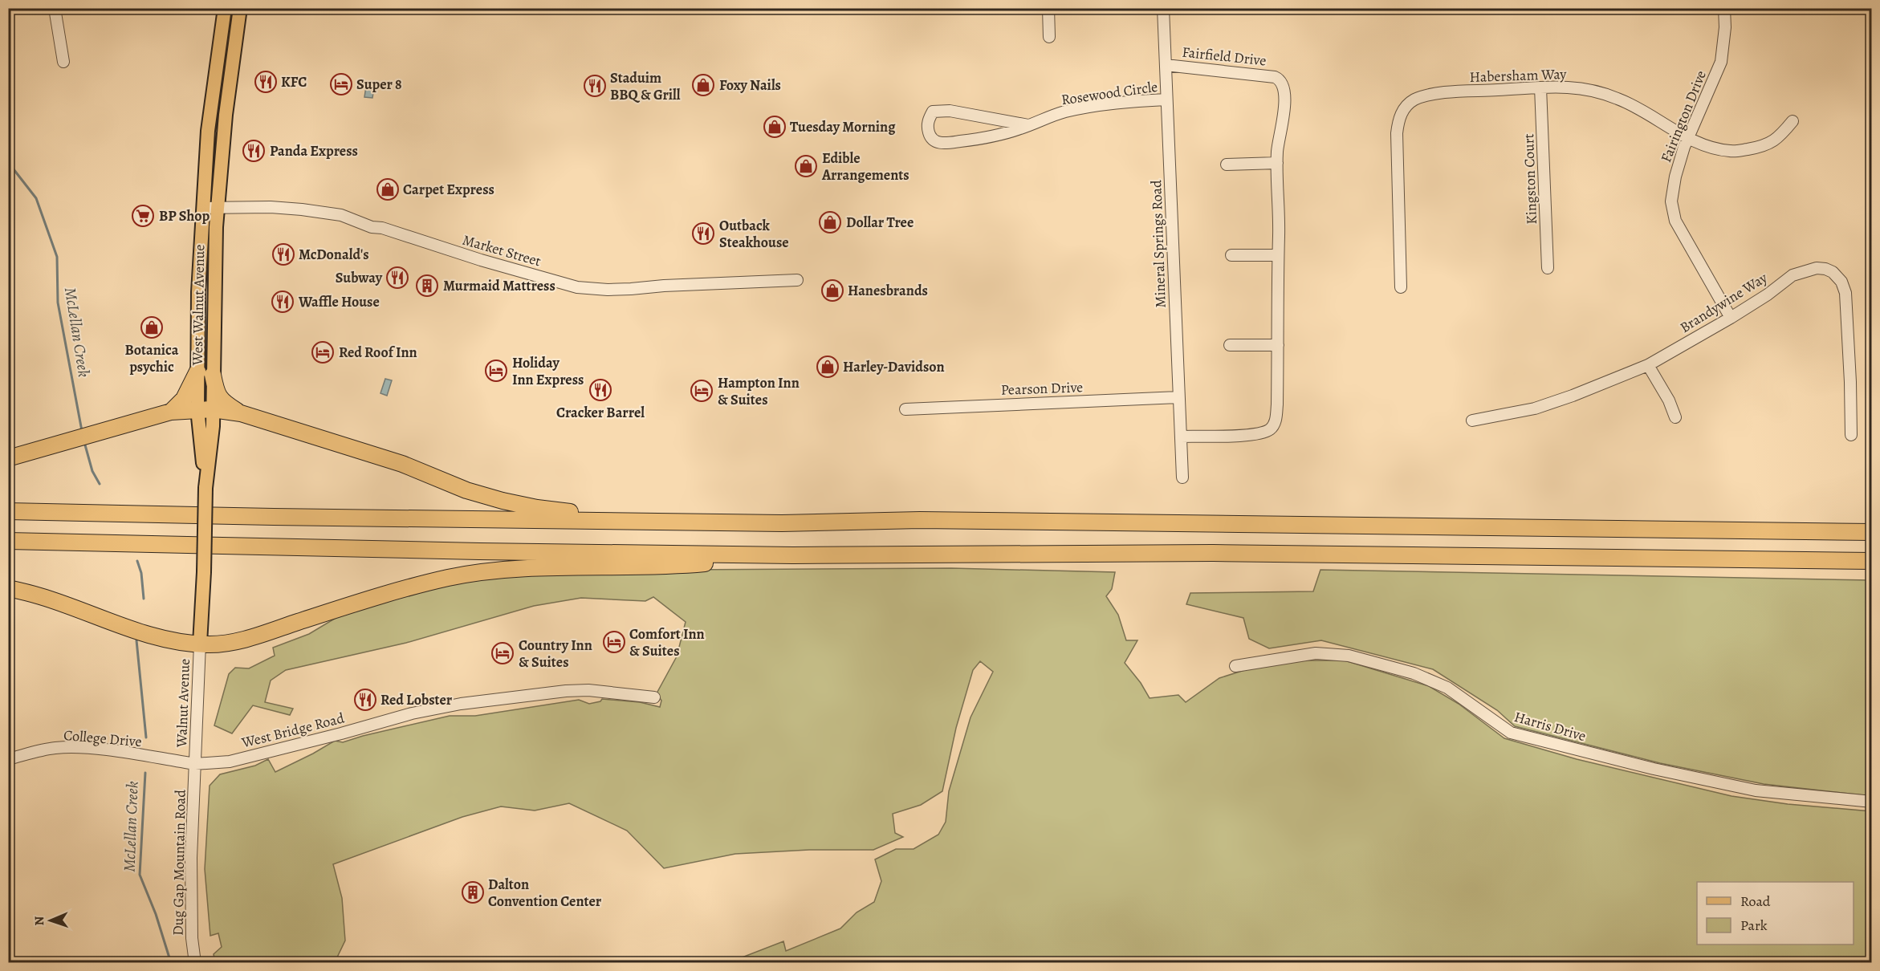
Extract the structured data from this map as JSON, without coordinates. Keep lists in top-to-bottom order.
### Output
{
  "streets": {
    "main road": ["West Walnut Avenue"],
    "street": [
      "Fairfield Drive",
      "Habersham Way",
      "Rosewood Circle",
      "Fairington Drive",
      "Kingston Court",
      "Mineral Springs Road",
      "Market Street",
      "Brandywine Way",
      "Pearson Drive",
      "Walnut Avenue",
      "Harris Drive",
      "West Bridge Road",
      "College Drive",
      "Dug Gap Mountain Road"
    ]
  },
  "crossings": [
    ["Fairfield Drive", "Mineral Springs Road"],
    ["Habersham Way", "Fairington Drive"],
    ["Habersham Way", "Kingston Court"],
    ["Rosewood Circle", "Mineral Springs Road"],
    ["Fairington Drive", "Brandywine Way"],
    ["Mineral Springs Road", "Pearson Drive"],
    ["Market Street", "West Walnut Avenue"],
    ["West Walnut Avenue", "Walnut Avenue"],
    ["Walnut Avenue", "West Bridge Road"],
    ["Walnut Avenue", "College Drive"],
    ["Walnut Avenue", "Dug Gap Mountain Road"],
    ["West Bridge Road", "College Drive"],
    ["West Bridge Road", "Dug Gap Mountain Road"],
    ["College Drive", "Dug Gap Mountain Road"]
  ],
  "water": ["McLellan Creek"],
  "places": {
    "restaurant": [
      "KFC",
      "Staduim BBQ & Grill",
      "Panda Express",
      "Outback Steakhouse",
      "McDonald's",
      "Subway",
      "Waffle House",
      "Cracker Barrel",
      "Red Lobster"
    ],
    "hotel": [
      "Super 8",
      "Red Roof Inn",
      "Holiday Inn Express",
      "Hampton Inn & Suites",
      "Comfort Inn & Suites",
      "Country Inn & Suites"
    ],
    "shop": [
      "Foxy Nails",
      "Tuesday Morning",
      "Edible Arrangements",
      "Carpet Express",
      "Dollar Tree",
      "Hanesbrands",
      "Botanica psychic",
      "Harley-Davidson"
    ],
    "supermarket": ["BP Shop"],
    "building": ["Murmaid Mattress", "Dalton Convention Center"]
  },
  "legend": ["Road", "Park"],
  "north": "left"
}
